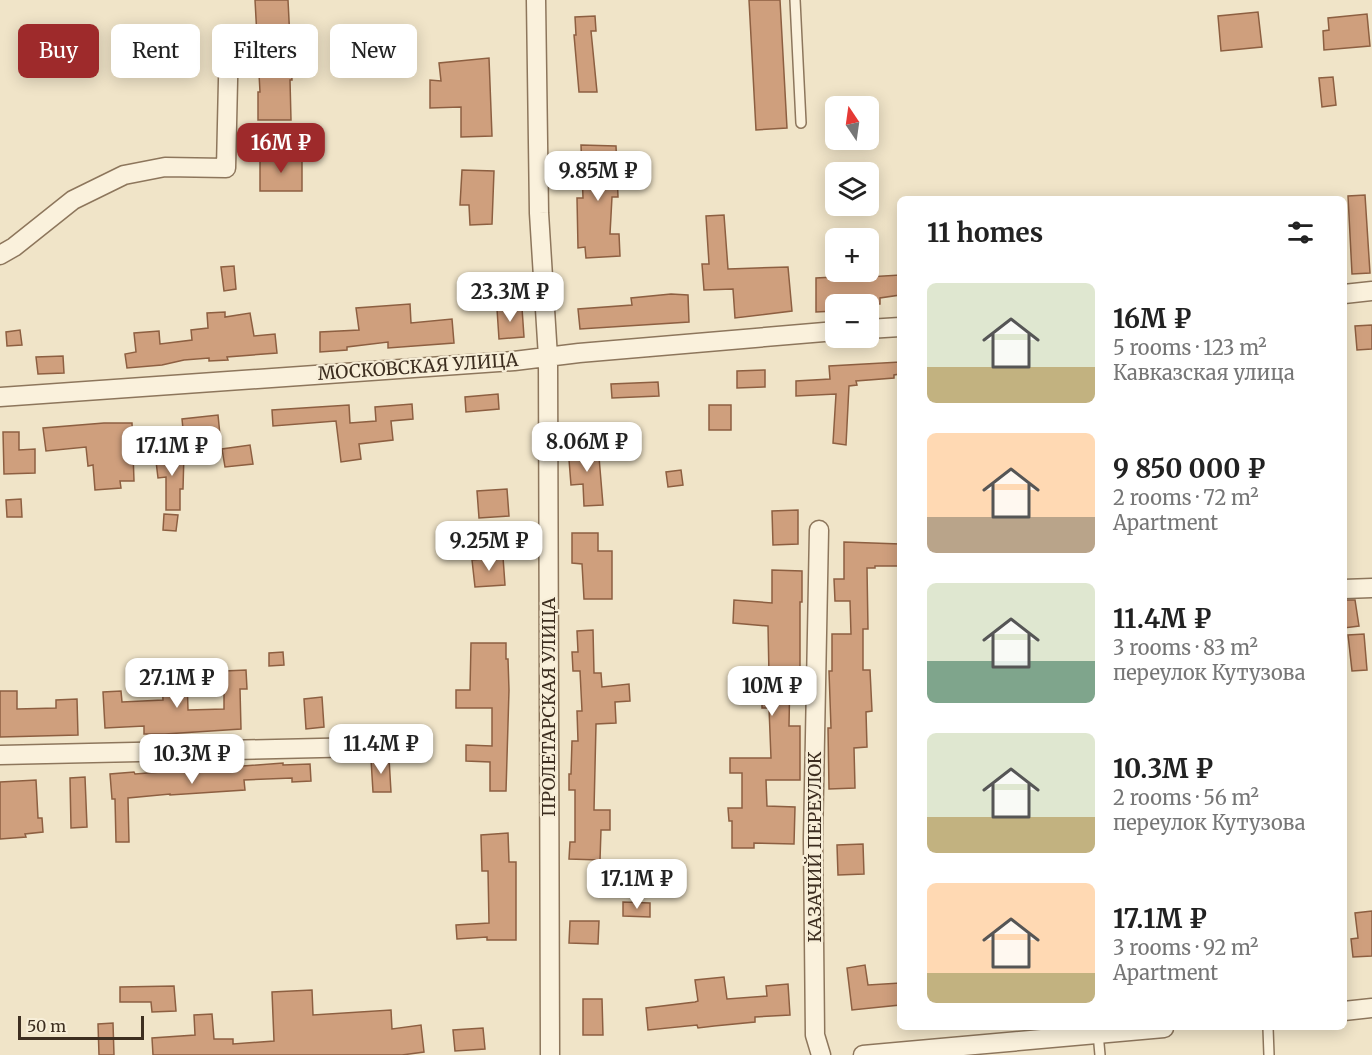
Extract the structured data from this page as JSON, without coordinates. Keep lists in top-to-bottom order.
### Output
{
  "streets": {
    "street": ["МОСКОВСКАЯ УЛИЦА", "ПРОЛЕТАРСКАЯ УЛИЦА", "КАЗАЧИЙ ПЕРЕУЛОК"]
  },
  "crossings": [
    ["МОСКОВСКАЯ УЛИЦА", "ПРОЛЕТАРСКАЯ УЛИЦА"]
  ],
  "scale_bar": "50 m",
  "north": "top",
  "page": {
    "chip": [
      "Buy",
      "Rent",
      "Filters",
      "New"
    ],
    "map_buttons": ["+", "−"],
    "price": [
      "16M ₽",
      "9.85M ₽",
      "23.3M ₽",
      "8.06M ₽",
      "17.1M ₽",
      "9.25M ₽",
      "27.1M ₽",
      "10M ₽",
      "11.4M ₽",
      "10.3M ₽",
      "17.1M ₽"
    ],
    "heading": "11 homes",
    "list": [
      {
        "name": "16M ₽",
        "note": "5 rooms · 123 m² · Кавказская улица"
      },
      {
        "name": "9 850 000 ₽",
        "note": "2 rooms · 72 m² · Apartment"
      },
      {
        "name": "11.4M ₽",
        "note": "3 rooms · 83 m² · переулок Кутузова"
      },
      {
        "name": "10.3M ₽",
        "note": "2 rooms · 56 m² · переулок Кутузова"
      },
      {
        "name": "17.1M ₽",
        "note": "3 rooms · 92 m² · Apartment"
      }
    ],
    "scale": "50 m"
  }
}
